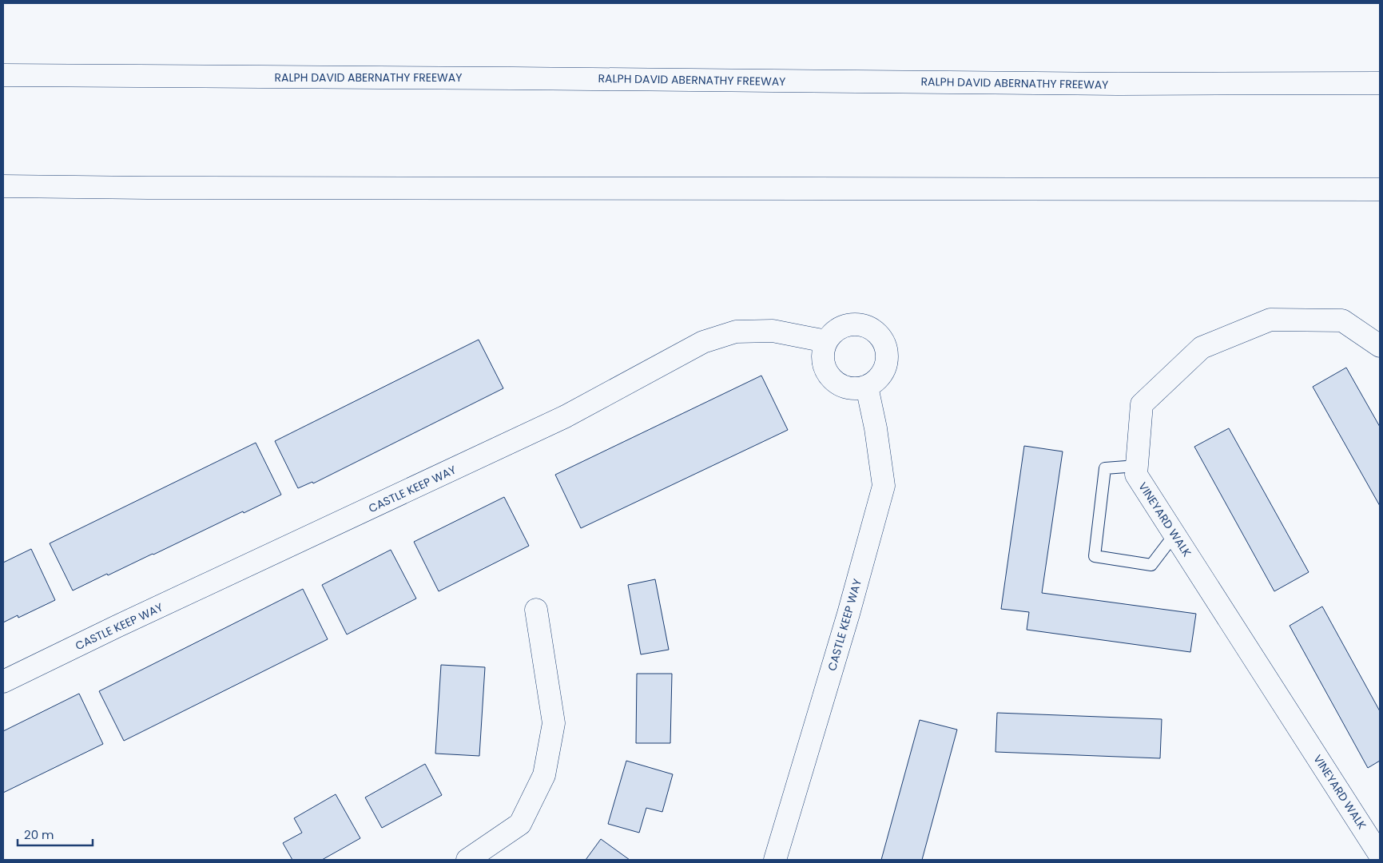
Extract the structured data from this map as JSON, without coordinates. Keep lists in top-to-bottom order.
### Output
{
  "streets": {
    "main road": ["RALPH DAVID ABERNATHY FREEWAY", "CASTLE KEEP WAY", "VINEYARD WALK"]
  },
  "scale_bar": "20 m"
}
